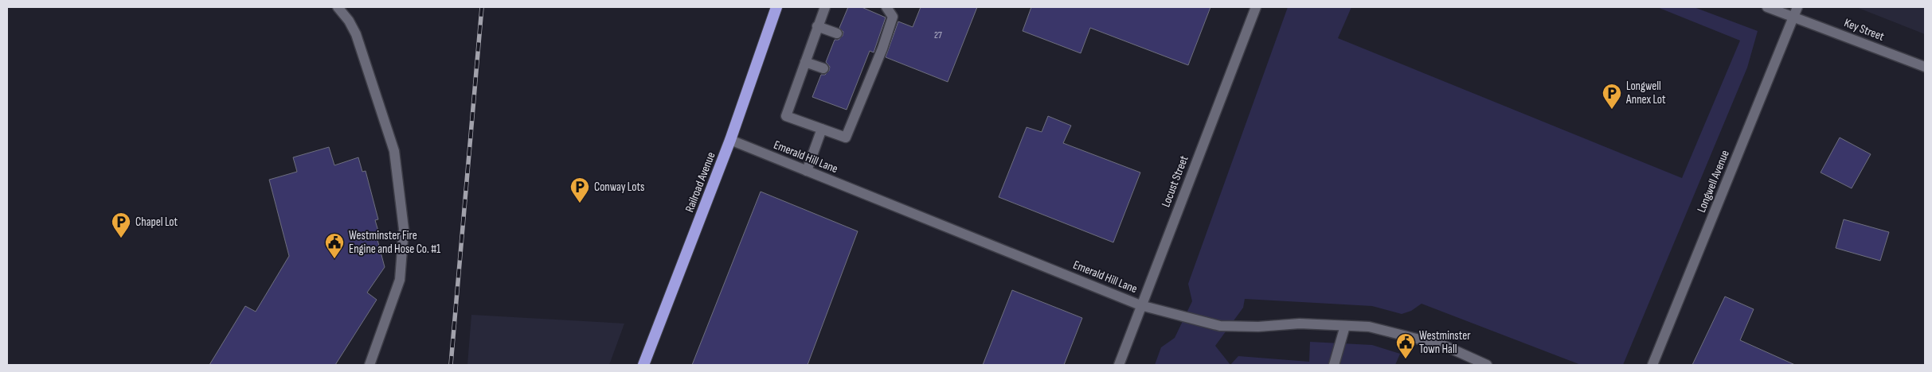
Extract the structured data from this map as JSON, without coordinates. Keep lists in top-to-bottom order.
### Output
{
  "streets": {
    "highway": ["Railroad Avenue"],
    "street": [
      "Key Street",
      "Emerald Hill Lane",
      "Locust Street",
      "Longwell Avenue"
    ]
  },
  "crossings": [
    ["Key Street", "Longwell Avenue"],
    ["Emerald Hill Lane", "Locust Street"],
    ["Emerald Hill Lane", "Railroad Avenue"]
  ],
  "places": {
    "parking": ["Longwell Annex Lot", "Conway Lots", "Chapel Lot"],
    "public building": ["Westminster Fire Engine and Hose Co. #1", "Westminster Town Hall"]
  },
  "house_numbers": ["27"]
}
